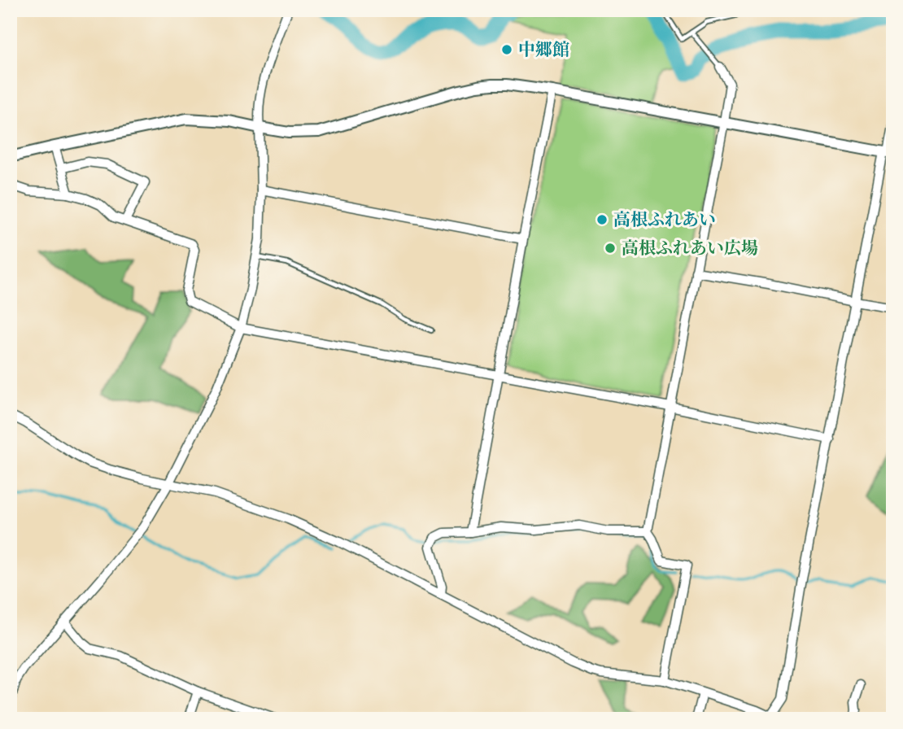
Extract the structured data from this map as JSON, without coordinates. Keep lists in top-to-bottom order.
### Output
{
  "places": ["中郷館", "高根ふれあい", "高根ふれあい広場"]
}
